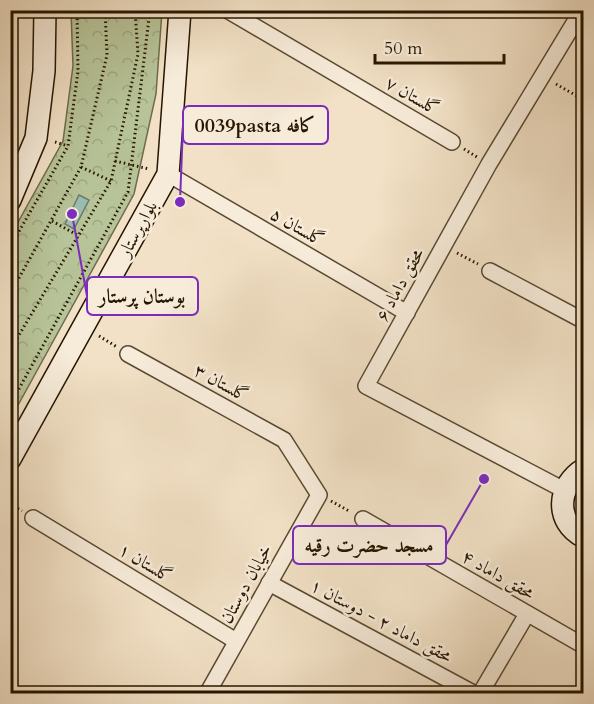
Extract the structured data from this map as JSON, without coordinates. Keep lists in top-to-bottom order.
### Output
{
  "streets": {
    "street": [
      "گلستان ۷",
      "گلستان ۵",
      "بلوارپرستار",
      "محقق داماد ۶",
      "گلستان ۳",
      "گلستان ۱",
      "محقق داماد ۴",
      "خیابان دوستان",
      "محقق داماد ۲ - دوستان ۱"
    ]
  },
  "crossings": [
    ["گلستان ۵", "بلوارپرستار"],
    ["گلستان ۵", "محقق داماد ۶"],
    ["گلستان ۳", "خیابان دوستان"],
    ["گلستان ۱", "خیابان دوستان"],
    ["خیابان دوستان", "محقق داماد ۲ - دوستان ۱"]
  ],
  "places": ["0039pasta کافه", "بوستان پرستار", "مسجد حضرت رقیه"],
  "scale_bar": "50 m"
}
